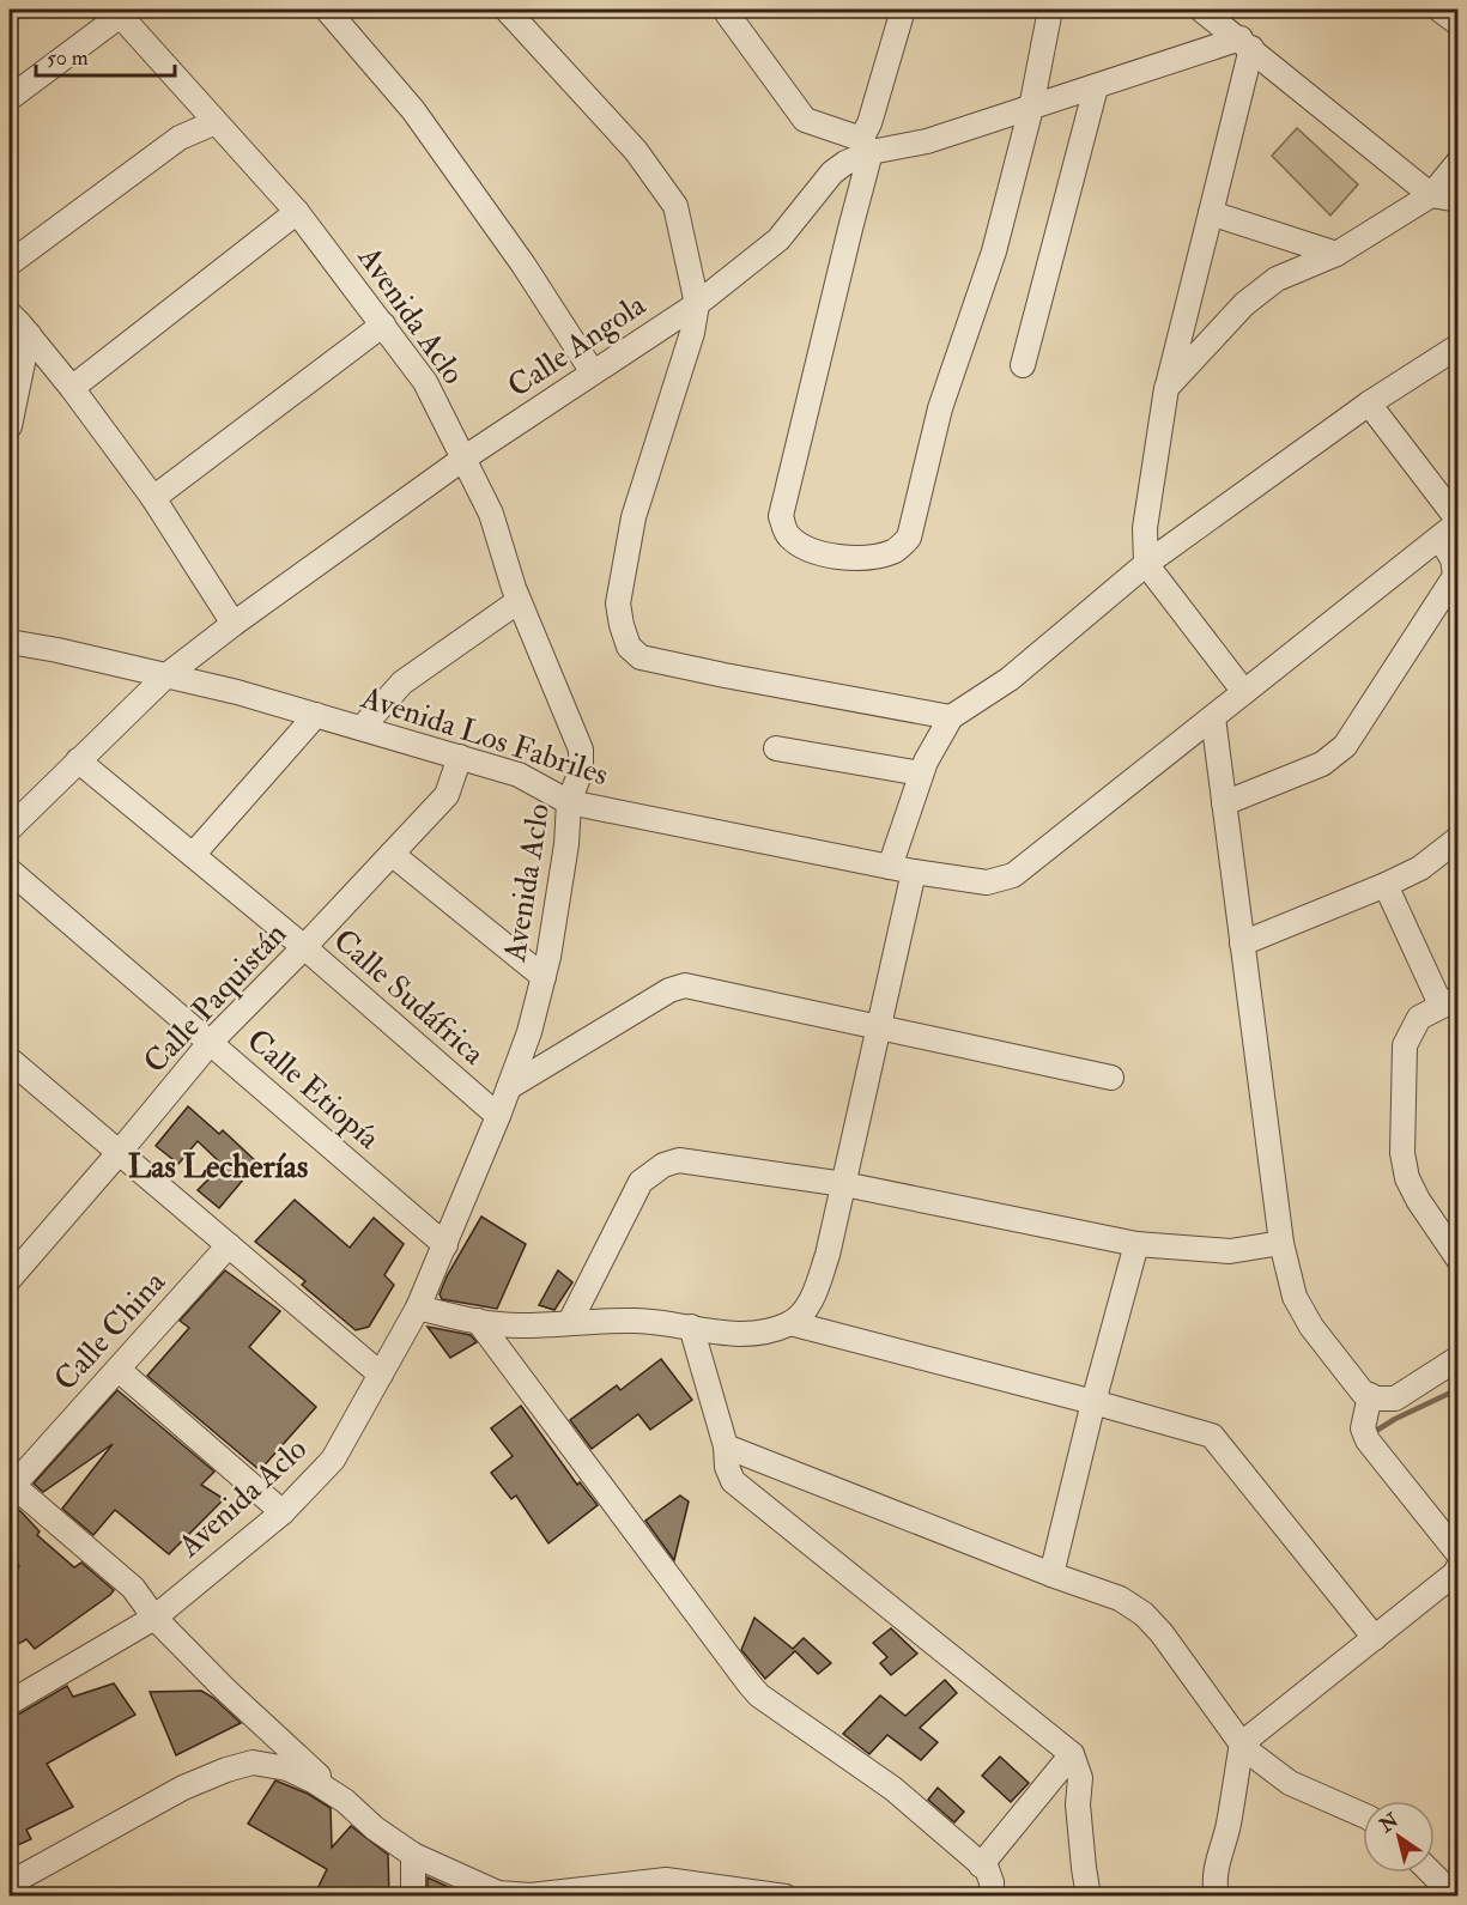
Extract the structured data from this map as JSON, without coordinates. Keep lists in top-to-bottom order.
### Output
{
  "streets": {
    "street": [
      "Avenida Aclo",
      "Calle Angola",
      "Avenida Los Fabriles",
      "Calle Sudáfrica",
      "Calle Paquistán",
      "Calle Etiopía",
      "Calle China"
    ]
  },
  "crossings": [
    ["Avenida Aclo", "Calle Angola"],
    ["Avenida Aclo", "Avenida Los Fabriles"],
    ["Avenida Aclo", "Calle Sudáfrica"],
    ["Avenida Aclo", "Calle Etiopía"],
    ["Calle Angola", "Avenida Los Fabriles"],
    ["Calle Angola", "Calle Sudáfrica"],
    ["Avenida Los Fabriles", "Calle Paquistán"],
    ["Calle Sudáfrica", "Calle Paquistán"],
    ["Calle Paquistán", "Calle Etiopía"]
  ],
  "districts": ["Las Lecherías"],
  "scale_bar": "50 m",
  "north": "top left"
}
